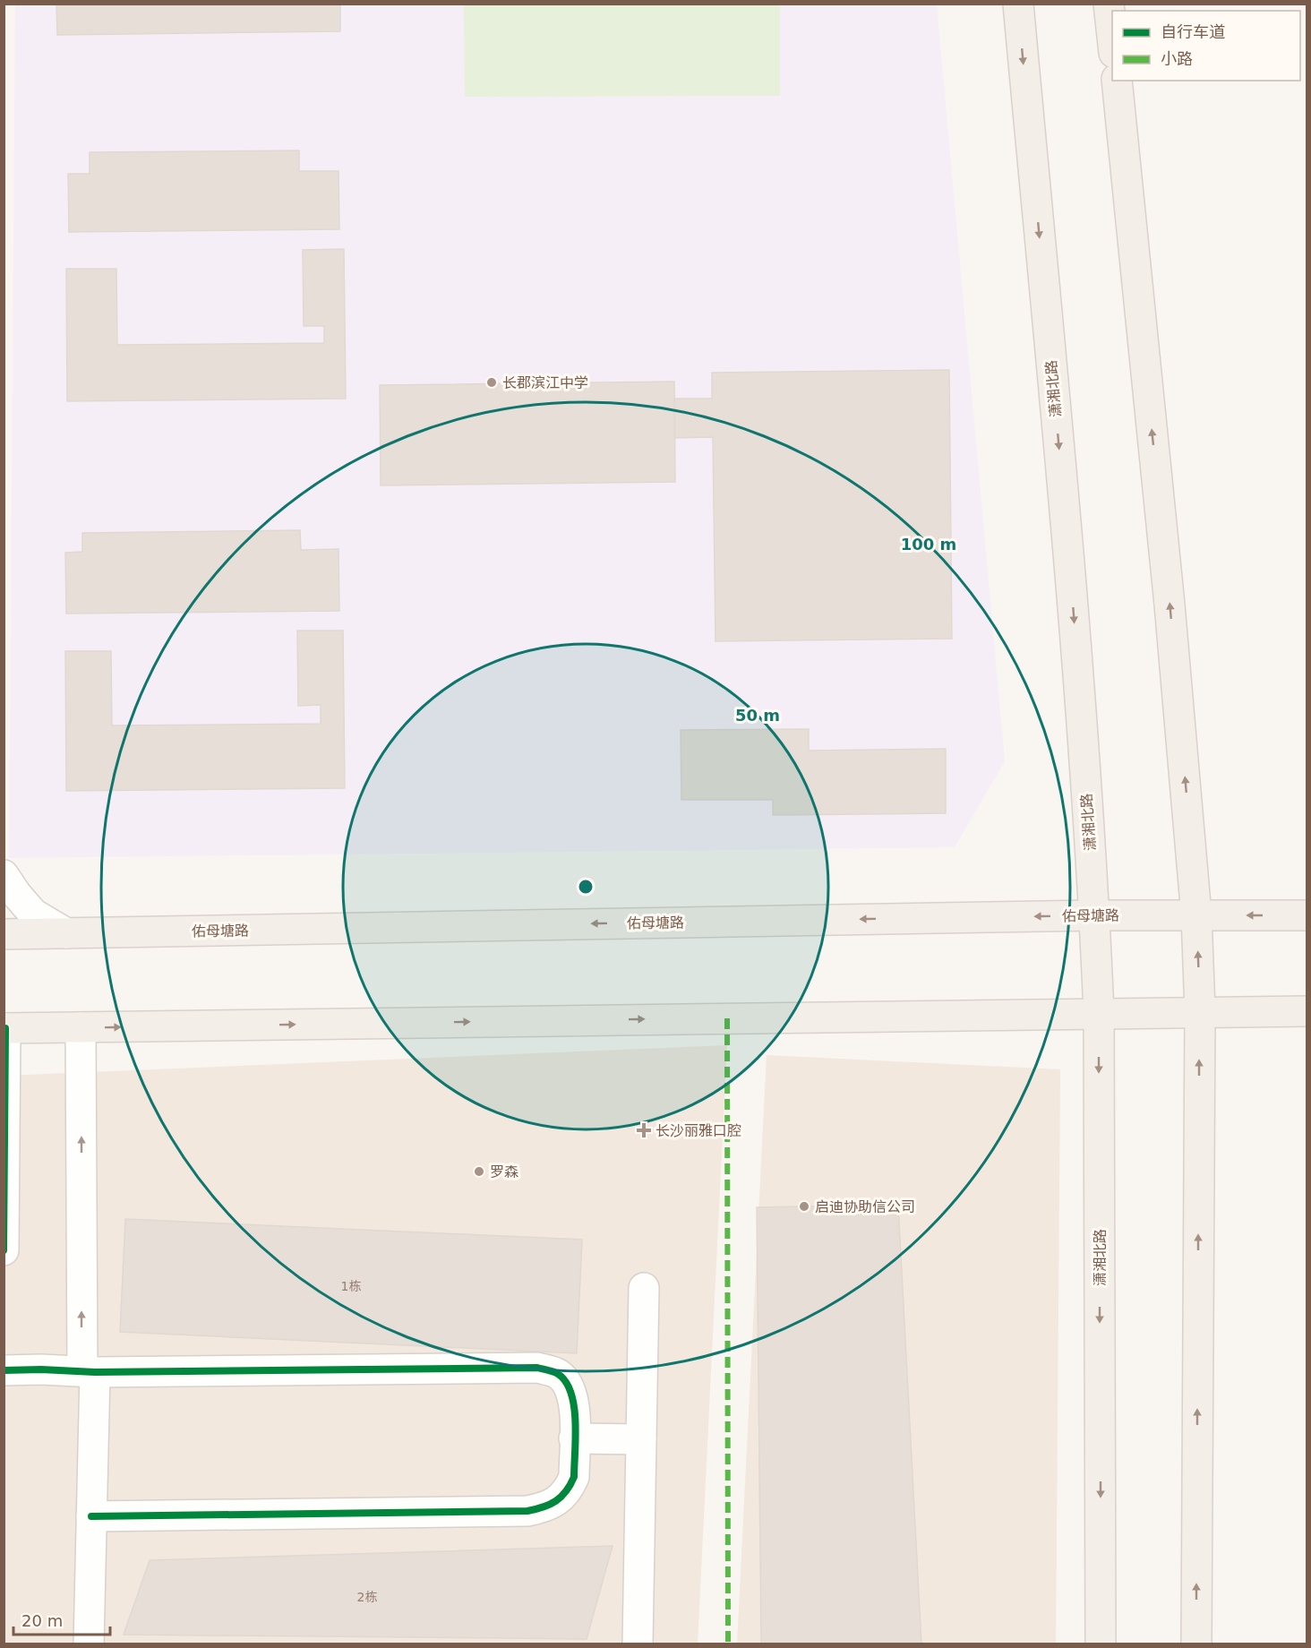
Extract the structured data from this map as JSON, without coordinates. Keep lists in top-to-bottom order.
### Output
{
  "streets": {
    "main road": ["潇湘北路", "佑母塘路"]
  },
  "crossings": [
    ["潇湘北路", "佑母塘路"]
  ],
  "places": {
    "other": ["长郡滨江中学", "罗森", "启迪协助信公司"],
    "health": ["长沙丽雅口腔"]
  },
  "house_numbers": ["1栋", "2栋"],
  "legend": ["自行车道", "小路"],
  "scale_bar": "20 m",
  "rings": ["100 m", "50 m"]
}
